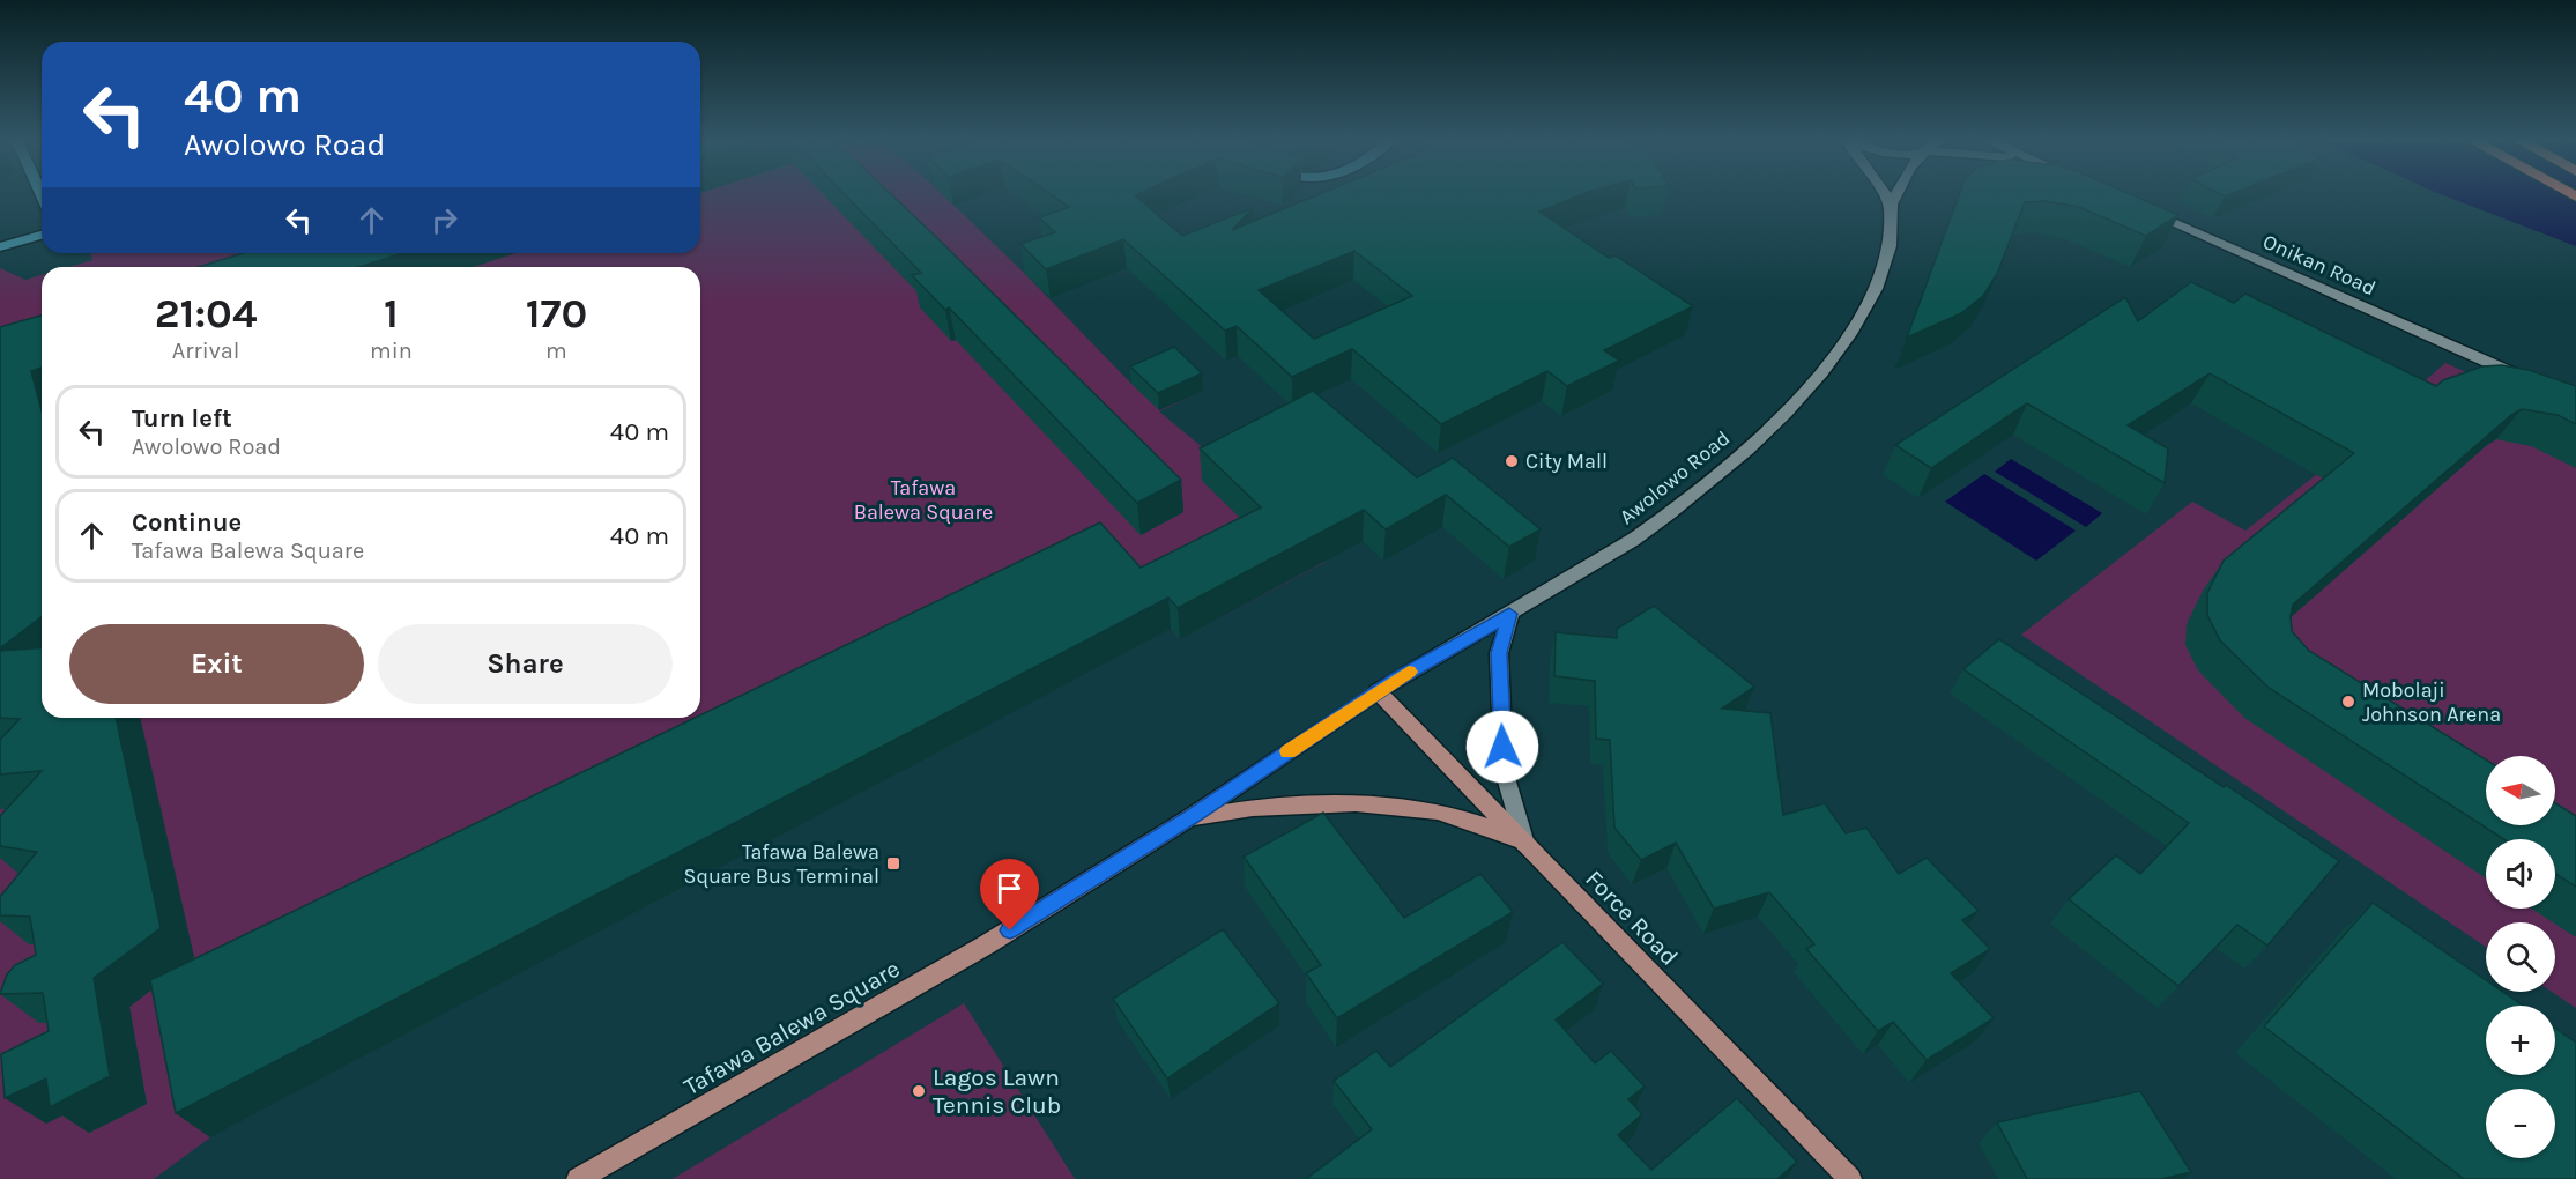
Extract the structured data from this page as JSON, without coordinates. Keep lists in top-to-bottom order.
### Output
{
  "streets": {
    "main road": [
      "Onikan Road",
      "Awolowo Road",
      "Force Road",
      "Tafawa Balewa Square"
    ]
  },
  "crossings": [
    ["Awolowo Road", "Force Road"],
    ["Awolowo Road", "Tafawa Balewa Square"],
    ["Force Road", "Tafawa Balewa Square"]
  ],
  "parks": ["Tafawa Balewa Square"],
  "places": {
    "other": ["City Mall", "Mobolaji Johnson Arena", "Lagos Lawn Tennis Club"],
    "transit": ["Tafawa Balewa Square Bus Terminal"]
  },
  "north": "left",
  "page": {
    "turn": ["40 m", "Awolowo Road"],
    "eta": [
      "21:04",
      "Arrival",
      "1",
      "min",
      "170",
      "m"
    ],
    "list": [
      {
        "name": "Turn left",
        "note": "Awolowo Road",
        "value": "40 m"
      },
      {
        "name": "Continue",
        "note": "Tafawa Balewa Square",
        "value": "40 m"
      }
    ],
    "buttons": ["Exit", "Share"],
    "map_buttons": ["+", "−"]
  }
}
